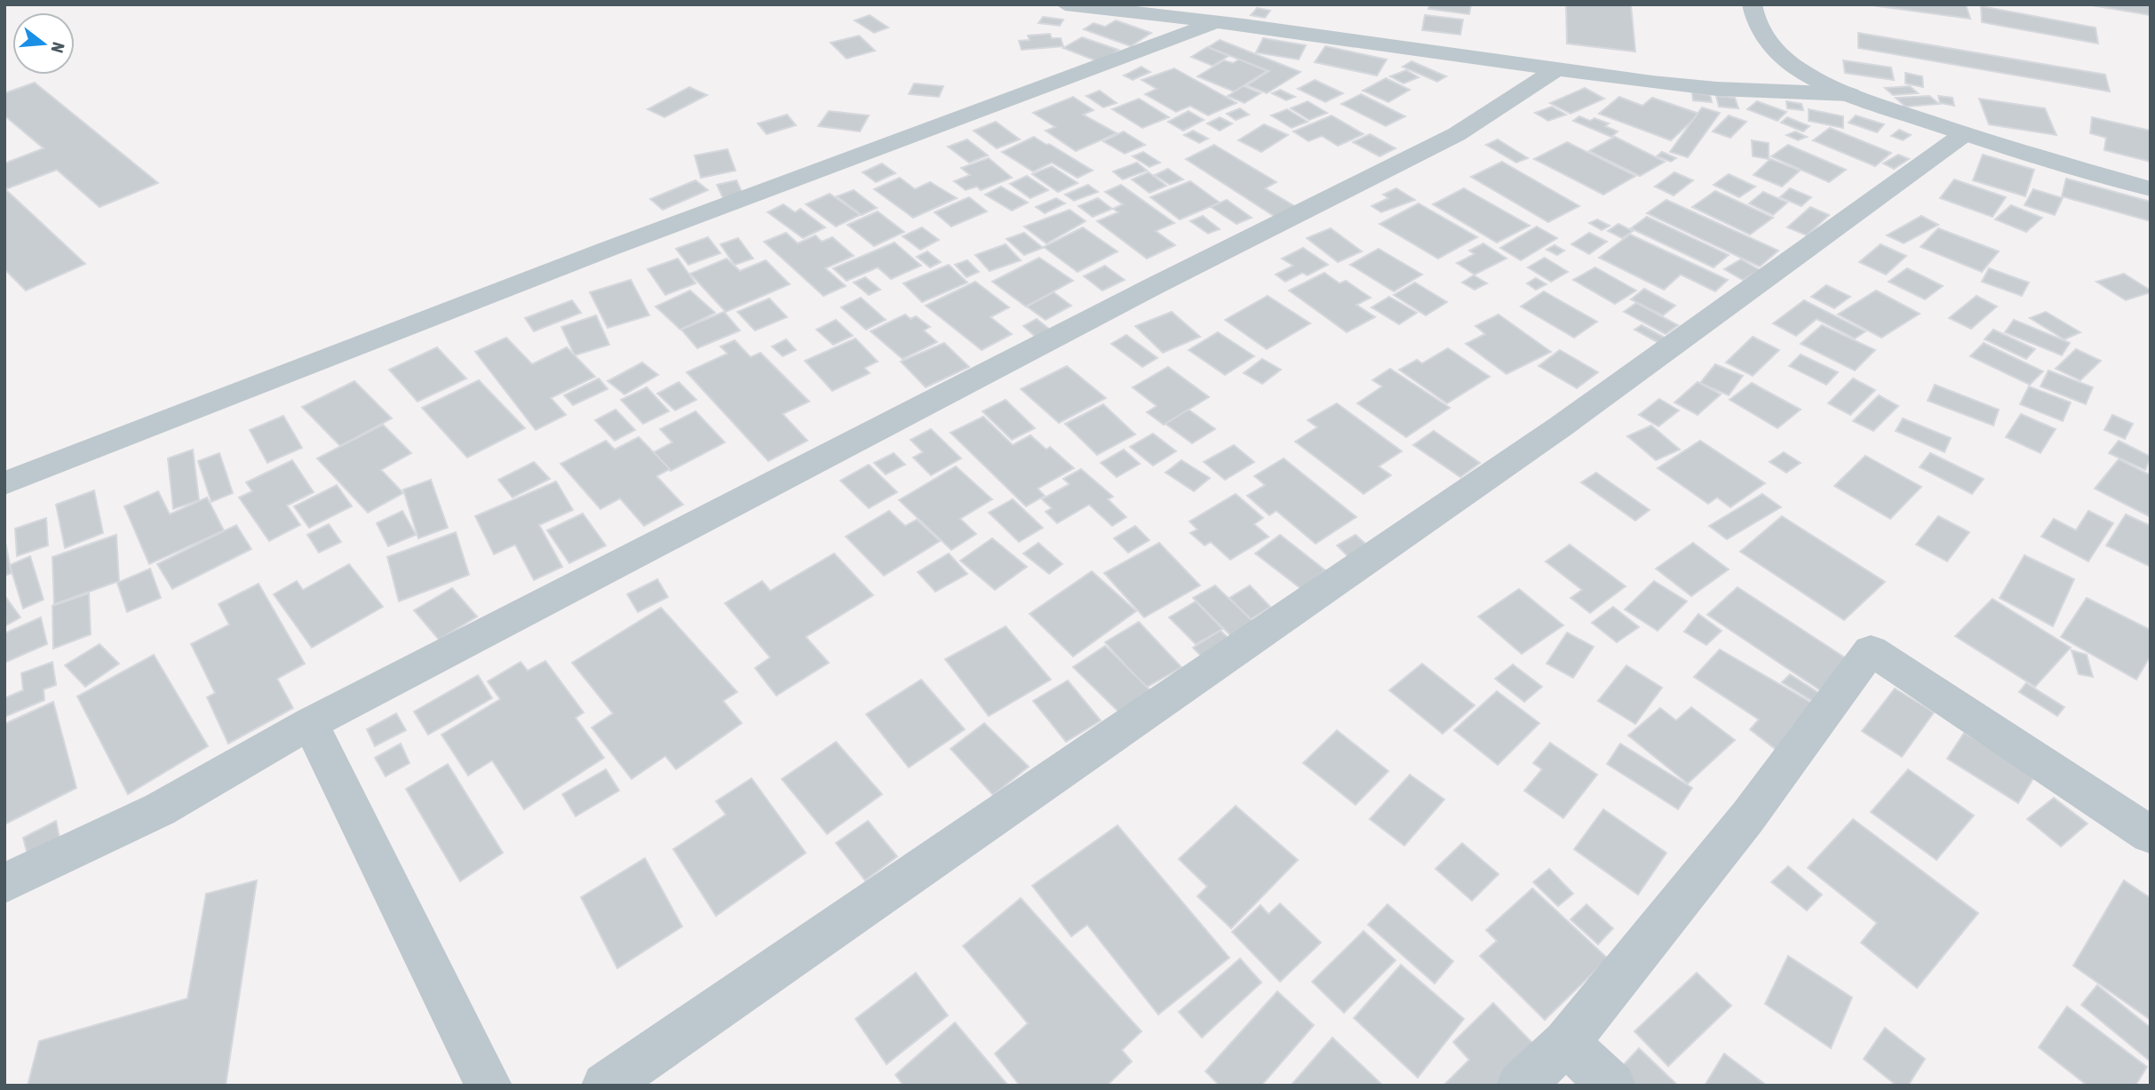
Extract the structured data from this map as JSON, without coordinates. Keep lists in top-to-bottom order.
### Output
{
  "north": "right"
}
